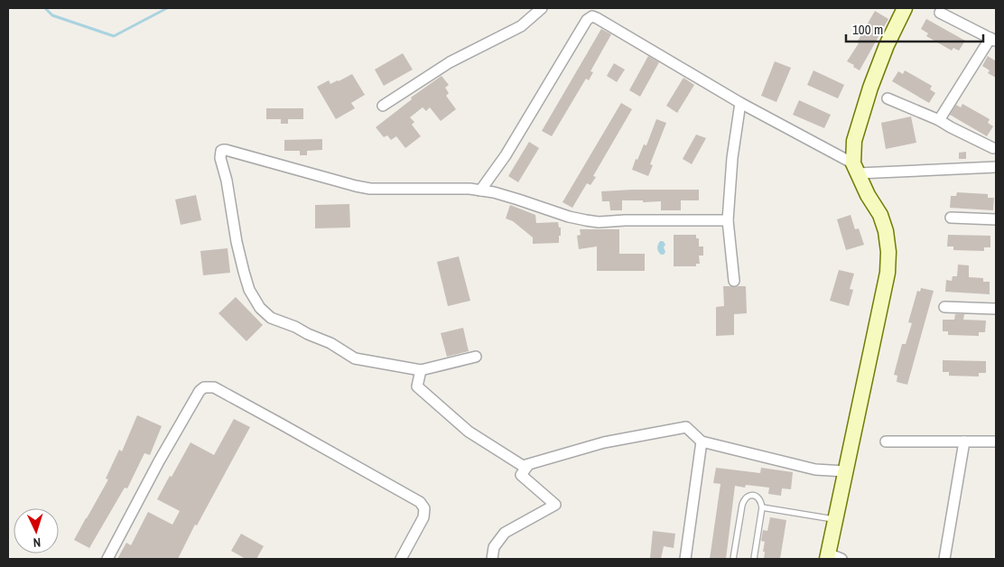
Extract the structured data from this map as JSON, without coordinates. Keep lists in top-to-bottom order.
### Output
{
  "scale_bar": "100 m",
  "north": "bottom"
}
